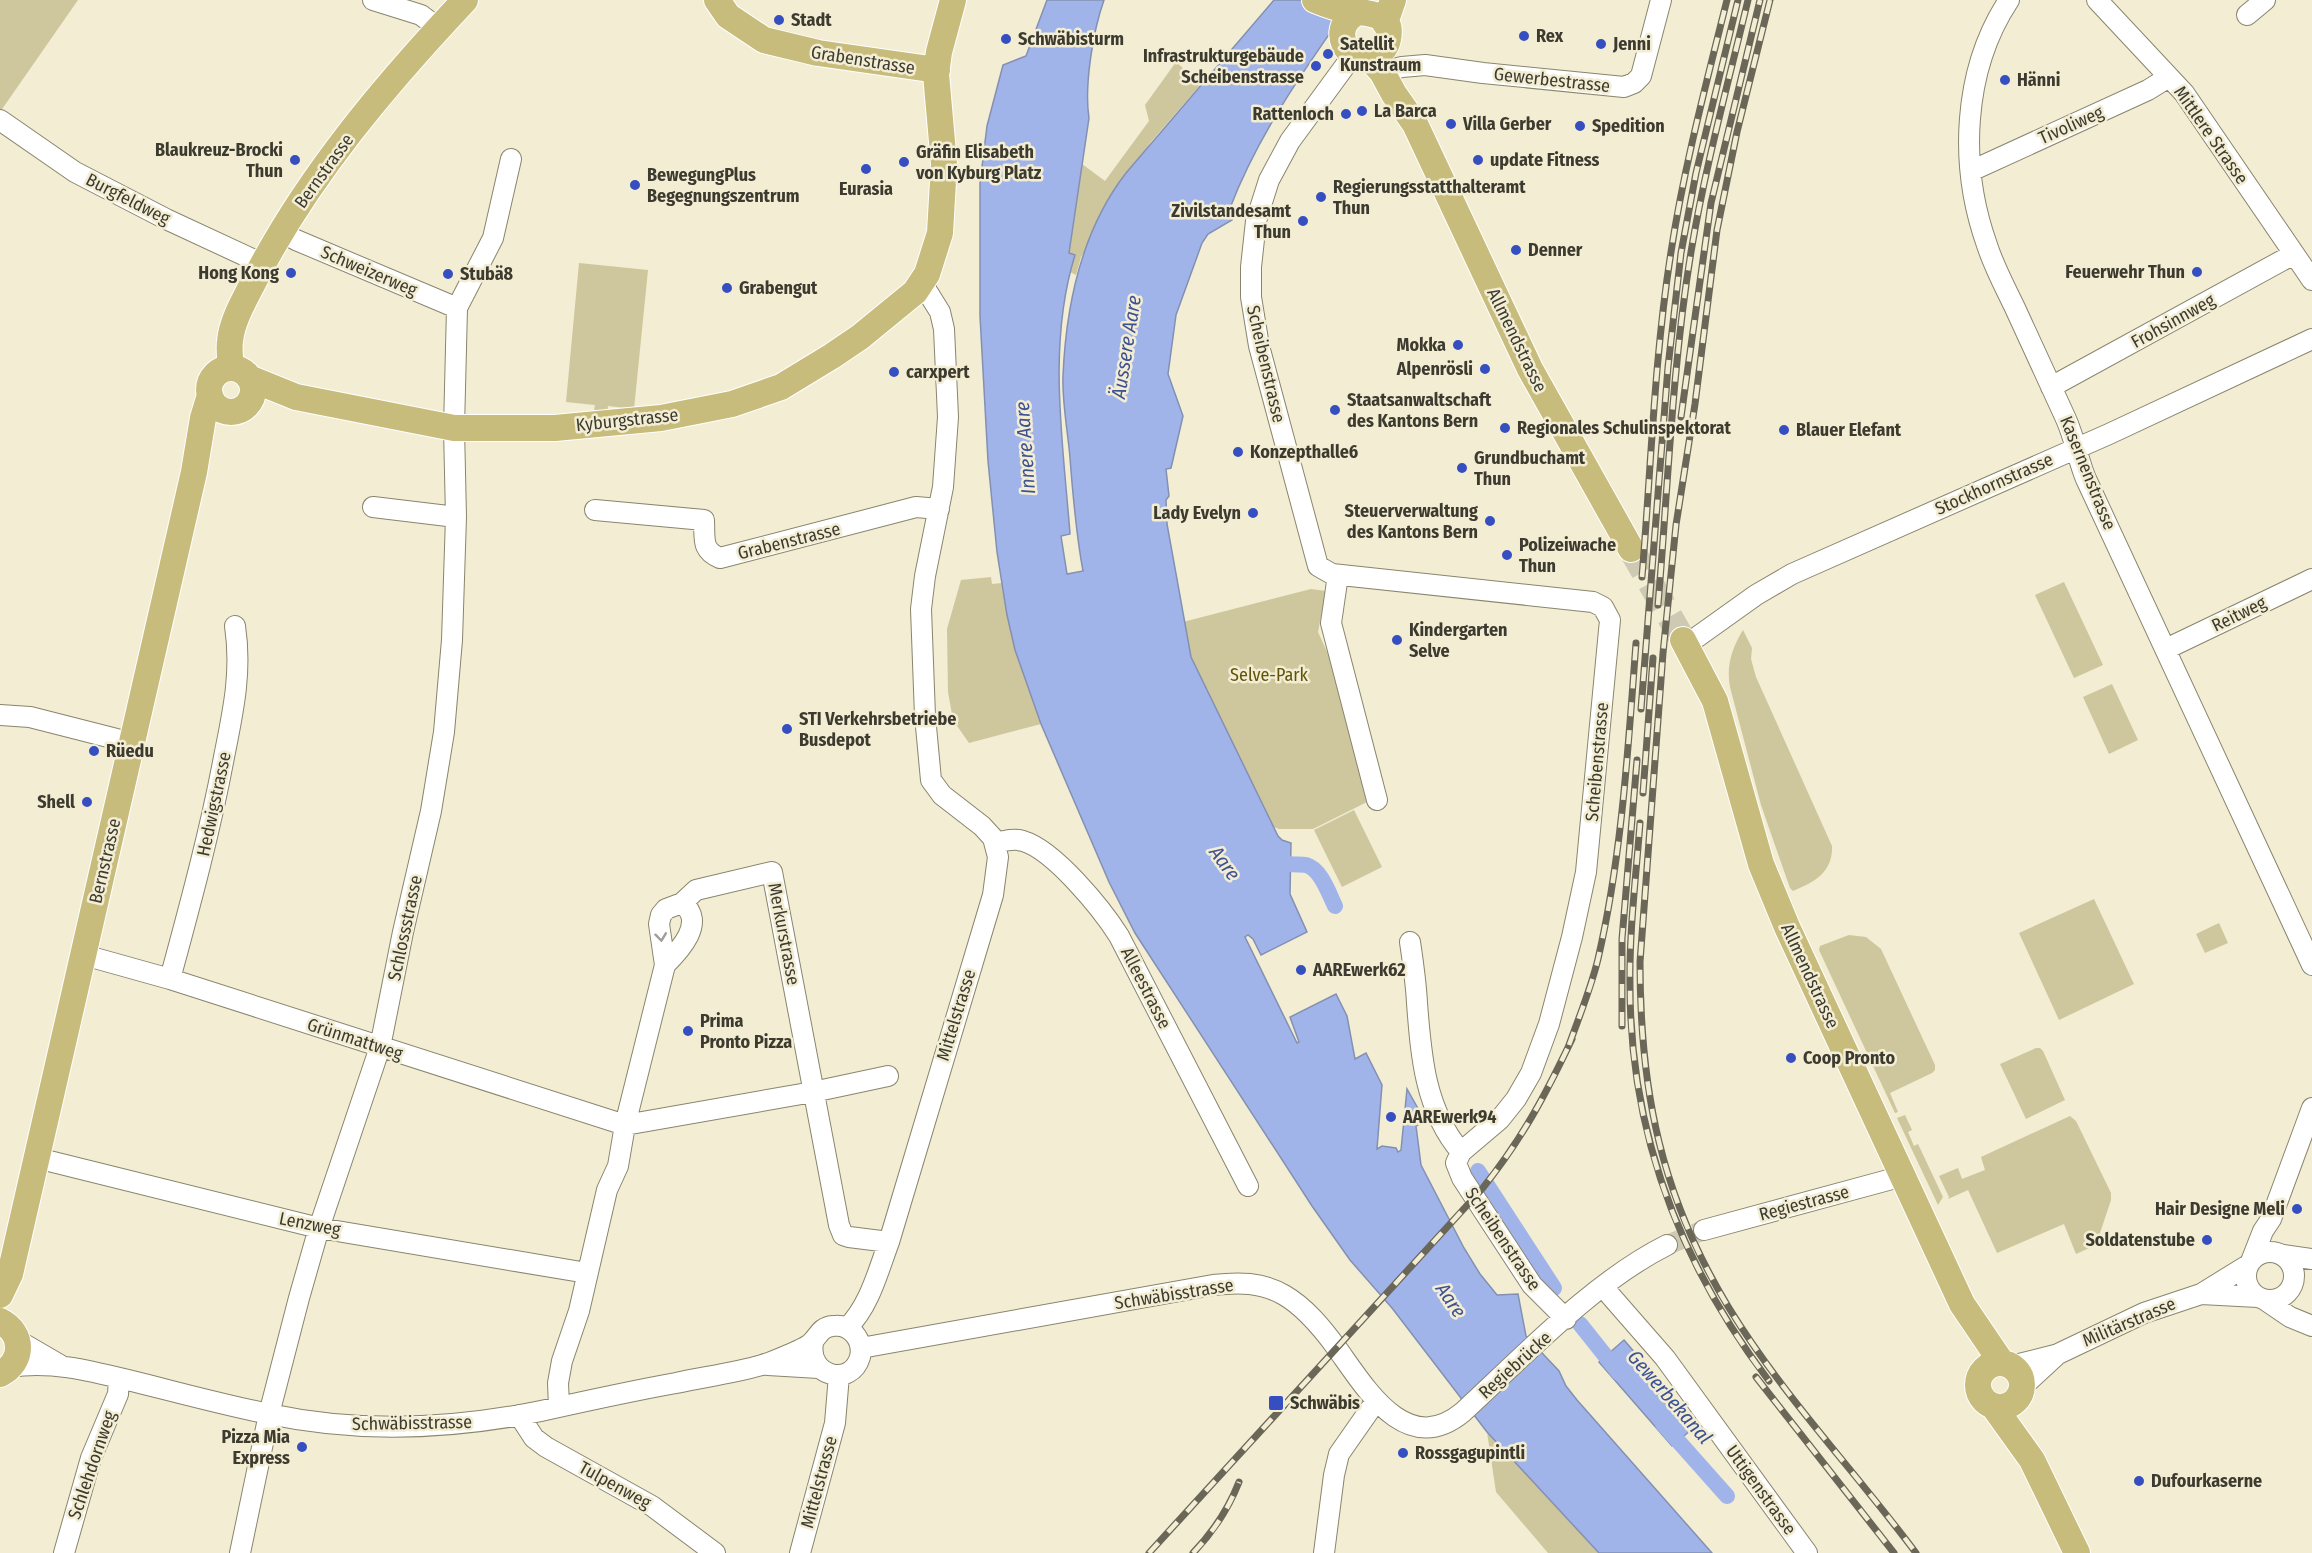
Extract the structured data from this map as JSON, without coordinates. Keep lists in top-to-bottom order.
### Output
{
  "streets": {
    "main road": [
      "Grabenstrasse",
      "Bernstrasse",
      "Allmendstrasse",
      "Kyburgstrasse"
    ],
    "street": [
      "Gewerbestrasse",
      "Tivoliweg",
      "Mittlere Strasse",
      "Burgfeldweg",
      "Schweizerweg",
      "Frohsinnweg",
      "Scheibenstrasse",
      "Kasernenstrasse",
      "Stockhornstrasse",
      "Reitweg",
      "Hedwigstrasse",
      "Schlossstrasse",
      "Merkurstrasse",
      "Alleestrasse",
      "Mittelstrasse",
      "Grünmattweg",
      "Regiestrasse",
      "Lenzweg",
      "Schwäbisstrasse",
      "Militärstrasse",
      "Regiebrücke",
      "Schlehdornweg",
      "Tulpenweg",
      "Uttigenstrasse"
    ]
  },
  "crossings": [
    ["Grabenstrasse", "Kyburgstrasse"],
    ["Gewerbestrasse", "Allmendstrasse"],
    ["Gewerbestrasse", "Scheibenstrasse"],
    ["Tivoliweg", "Mittlere Strasse"],
    ["Tivoliweg", "Kasernenstrasse"],
    ["Mittlere Strasse", "Frohsinnweg"],
    ["Bernstrasse", "Burgfeldweg"],
    ["Bernstrasse", "Schweizerweg"],
    ["Bernstrasse", "Kyburgstrasse"],
    ["Bernstrasse", "Grünmattweg"],
    ["Bernstrasse", "Lenzweg"],
    ["Bernstrasse", "Schwäbisstrasse"],
    ["Frohsinnweg", "Kasernenstrasse"],
    ["Allmendstrasse", "Scheibenstrasse"],
    ["Allmendstrasse", "Stockhornstrasse"],
    ["Allmendstrasse", "Regiestrasse"],
    ["Allmendstrasse", "Militärstrasse"],
    ["Scheibenstrasse", "Regiebrücke"],
    ["Kyburgstrasse", "Schlossstrasse"],
    ["Kasernenstrasse", "Stockhornstrasse"],
    ["Kasernenstrasse", "Reitweg"],
    ["Hedwigstrasse", "Grünmattweg"],
    ["Schlossstrasse", "Grünmattweg"],
    ["Schlossstrasse", "Lenzweg"],
    ["Schlossstrasse", "Schwäbisstrasse"],
    ["Merkurstrasse", "Mittelstrasse"],
    ["Merkurstrasse", "Grünmattweg"],
    ["Merkurstrasse", "Lenzweg"],
    ["Merkurstrasse", "Schwäbisstrasse"],
    ["Alleestrasse", "Mittelstrasse"],
    ["Mittelstrasse", "Schwäbisstrasse"],
    ["Schwäbisstrasse", "Regiebrücke"],
    ["Schwäbisstrasse", "Schlehdornweg"],
    ["Schwäbisstrasse", "Tulpenweg"]
  ],
  "water": [
    "Äussere Aare",
    "Innere Aare",
    "Aare",
    "Gewerbekanal"
  ],
  "parks": ["Selve-Park"],
  "places": {
    "other": [
      "Stadt",
      "Rex",
      "Schwäbisturm",
      "Jenni",
      "Satellit Kunstraum",
      "Infrastrukturgebäude Scheibenstrasse",
      "Hänni",
      "La Barca",
      "Rattenloch",
      "Villa Gerber",
      "Spedition",
      "Blaukreuz-Brocki Thun",
      "update Fitness",
      "Gräfin Elisabeth von Kyburg Platz",
      "Eurasia",
      "BewegungPlus Begegnungszentrum",
      "Regierungsstatthalteramt Thun",
      "Zivilstandesamt Thun",
      "Denner",
      "Feuerwehr Thun",
      "Hong Kong",
      "Stubä8",
      "Grabengut",
      "Mokka",
      "Alpenrösli",
      "carxpert",
      "Staatsanwaltschaft des Kantons Bern",
      "Regionales Schulinspektorat",
      "Blauer Elefant",
      "Konzepthalle6",
      "Grundbuchamt Thun",
      "Lady Evelyn",
      "Steuerverwaltung des Kantons Bern",
      "Polizeiwache Thun",
      "Kindergarten Selve",
      "STI Verkehrsbetriebe Busdepot",
      "Rüedu",
      "Shell",
      "AAREwerk62",
      "Prima Pronto Pizza",
      "Coop Pronto",
      "AAREwerk94",
      "Hair Designe Meli",
      "Soldatenstube",
      "Pizza Mia Express",
      "Rossgagupintli",
      "Dufourkaserne"
    ],
    "transit": ["Schwäbis"]
  }
}
